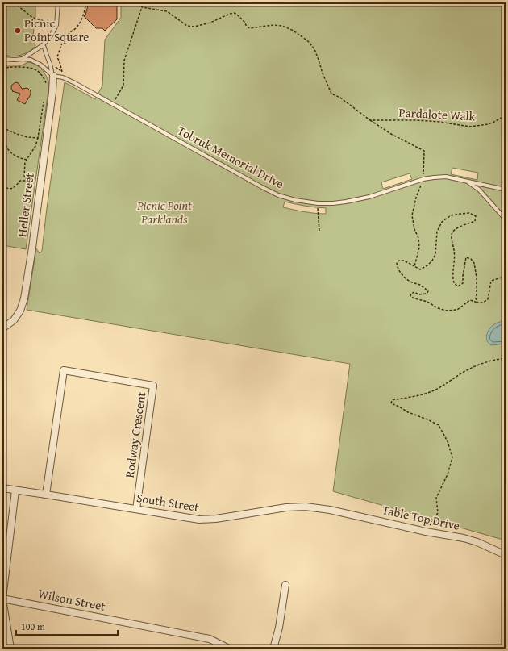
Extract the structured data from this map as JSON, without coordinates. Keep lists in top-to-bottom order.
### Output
{
  "streets": {
    "street": [
      "Heller Street",
      "Rodway Crescent",
      "South Street",
      "Table Top Drive",
      "Wilson Street"
    ],
    "lane": ["Tobruk Memorial Drive"],
    "path": ["Pardalote Walk"]
  },
  "crossings": [
    ["Tobruk Memorial Drive", "Heller Street"],
    ["Rodway Crescent", "South Street"],
    ["South Street", "Table Top Drive"]
  ],
  "parks": ["Picnic Point Parklands"],
  "places": ["Picnic Point Square"],
  "scale_bar": "100 m"
}
